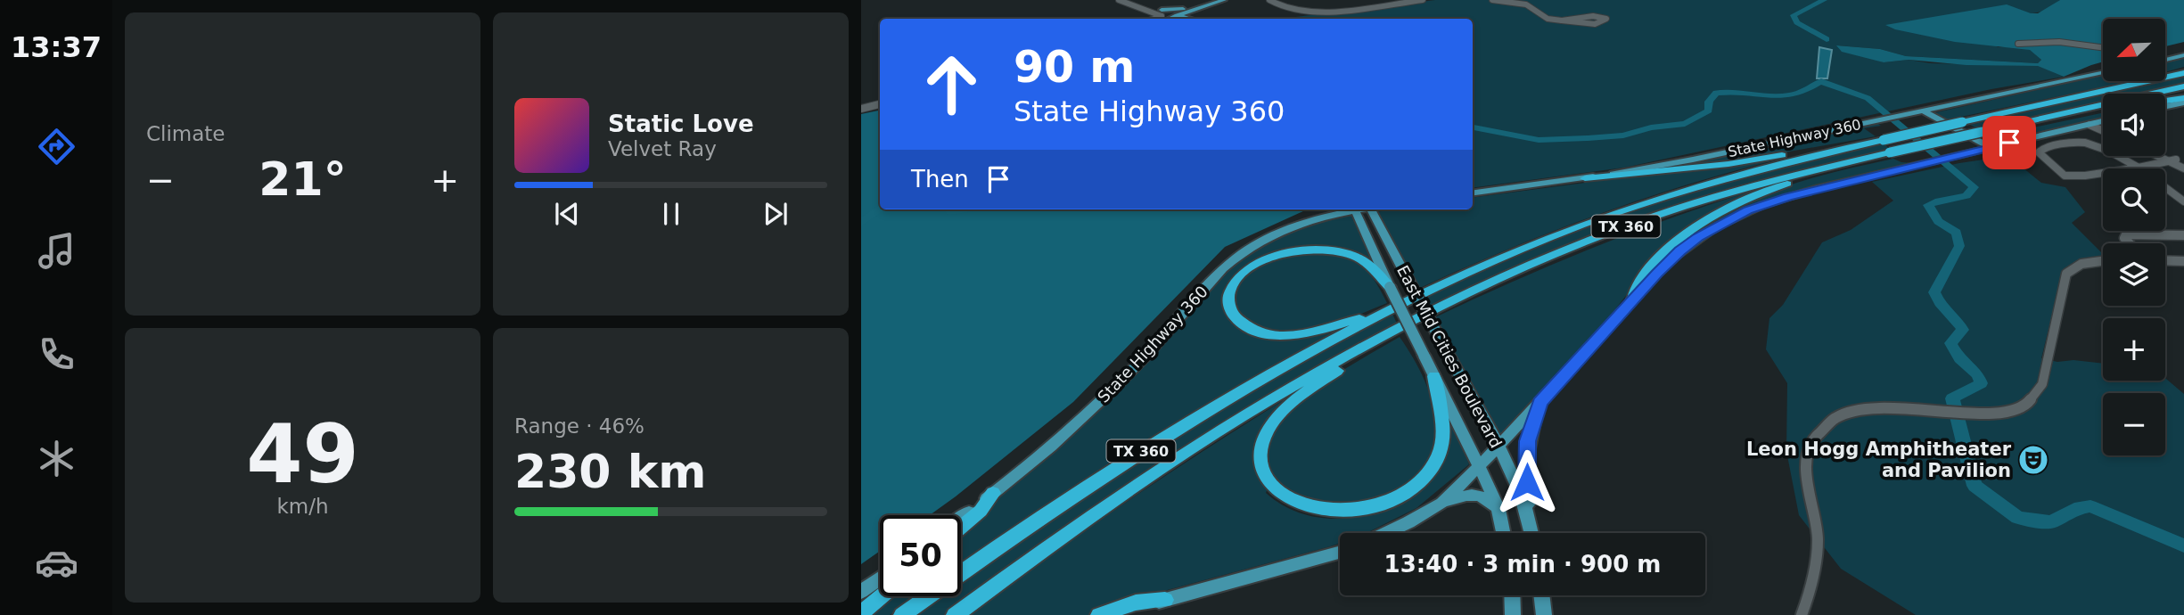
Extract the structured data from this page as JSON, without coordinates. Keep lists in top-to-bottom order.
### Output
{
  "streets": {
    "highway": ["TX 360"],
    "main road": ["State Highway 360", "East Mid Cities Boulevard"]
  },
  "places": {
    "theatre": ["Leon Hogg Amphitheater and Pavilion"]
  },
  "north": "bottom left",
  "page": {
    "tabs": "13:37",
    "tile": [
      "Climate",
      ["49", "km/h"],
      ["Range · 46%", "230 km"]
    ],
    "map_buttons": ["+", "−"],
    "turn": ["90 m", "State Highway 360"],
    "song": ["Static Love", "Velvet Ray"],
    "then": "Then",
    "heat": ["−", "21°", "+"],
    "limit": "50",
    "trip": "13:40 · 3 min · 900 m"
  }
}
